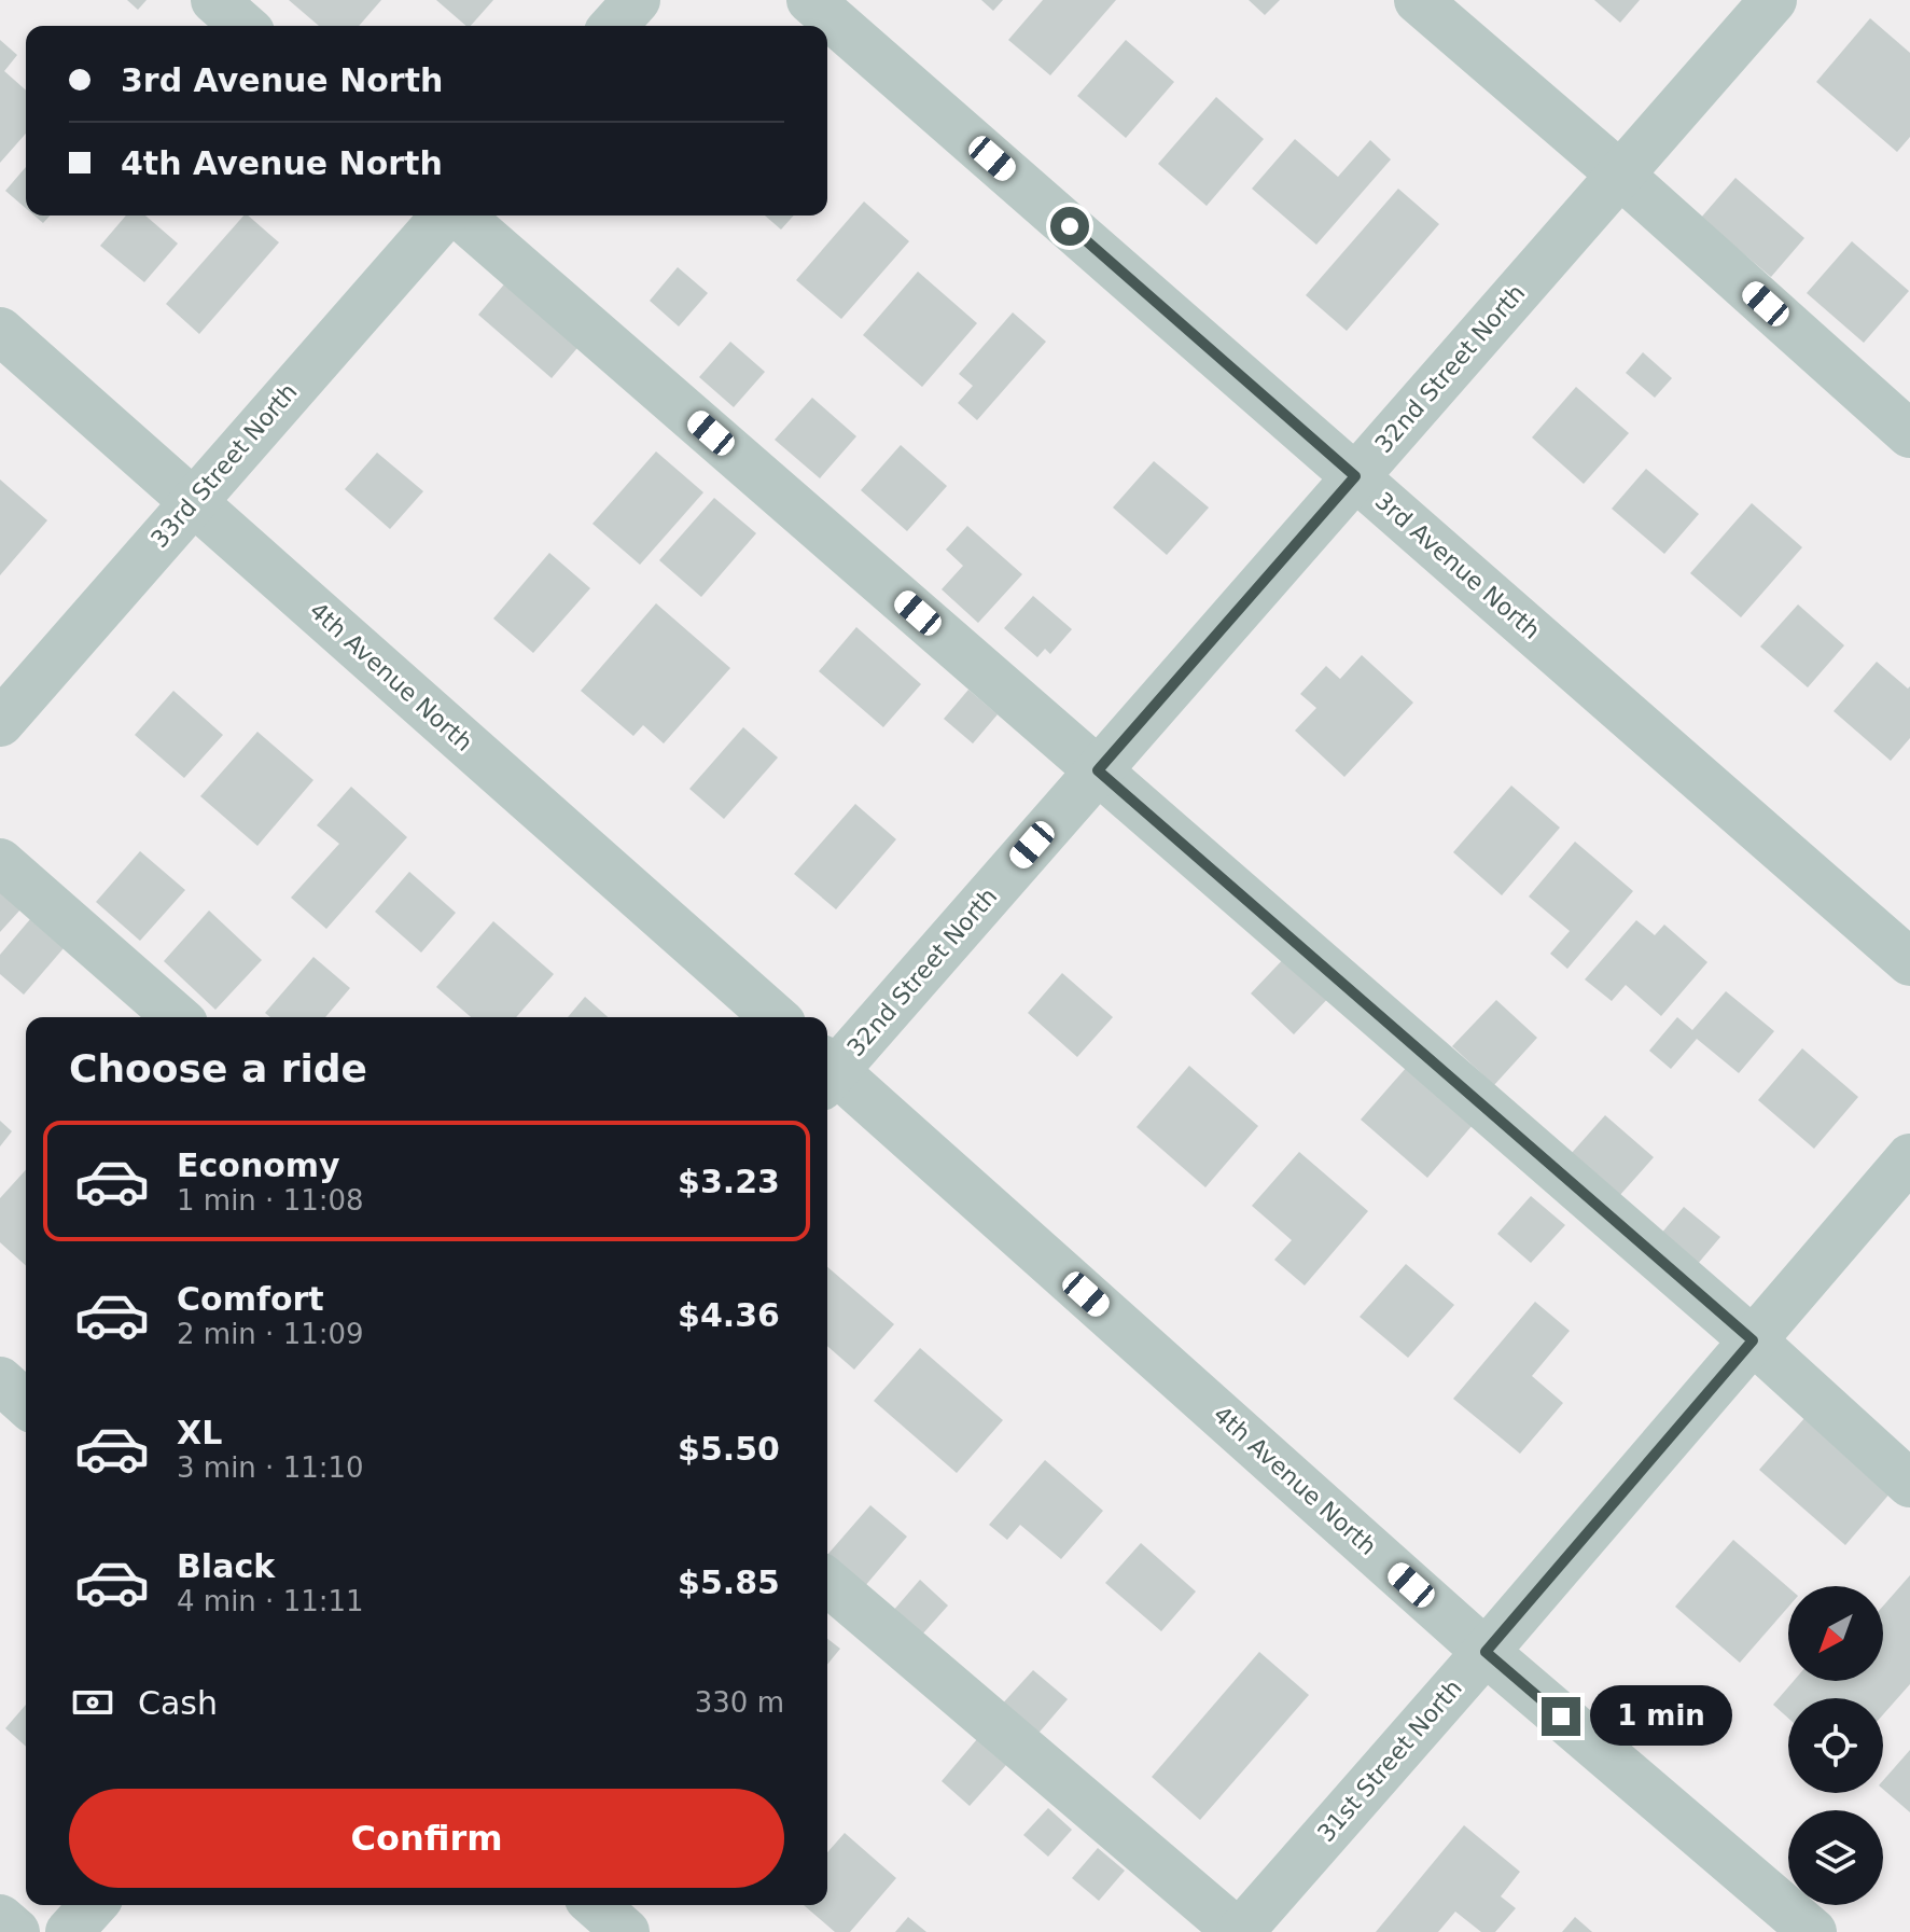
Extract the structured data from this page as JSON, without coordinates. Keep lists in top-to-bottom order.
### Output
{
  "streets": {
    "street": [
      "32nd Street North",
      "33rd Street North",
      "3rd Avenue North",
      "4th Avenue North",
      "31st Street North"
    ]
  },
  "crossings": [
    ["32nd Street North", "3rd Avenue North"],
    ["33rd Street North", "4th Avenue North"],
    ["4th Avenue North", "31st Street North"]
  ],
  "north": "bottom left",
  "page": {
    "banner": ["3rd Avenue North", "4th Avenue North"],
    "heading": "Choose a ride",
    "list": [
      {
        "name": "Economy",
        "note": "1 min · 11:08",
        "value": "$3.23"
      },
      {
        "name": "Comfort",
        "note": "2 min · 11:09",
        "value": "$4.36"
      },
      {
        "name": "XL",
        "note": "3 min · 11:10",
        "value": "$5.50"
      },
      {
        "name": "Black",
        "note": "4 min · 11:11",
        "value": "$5.85"
      }
    ],
    "pay": ["Cash", "330 m"],
    "bubble": "1 min",
    "buttons": "Confirm"
  }
}
